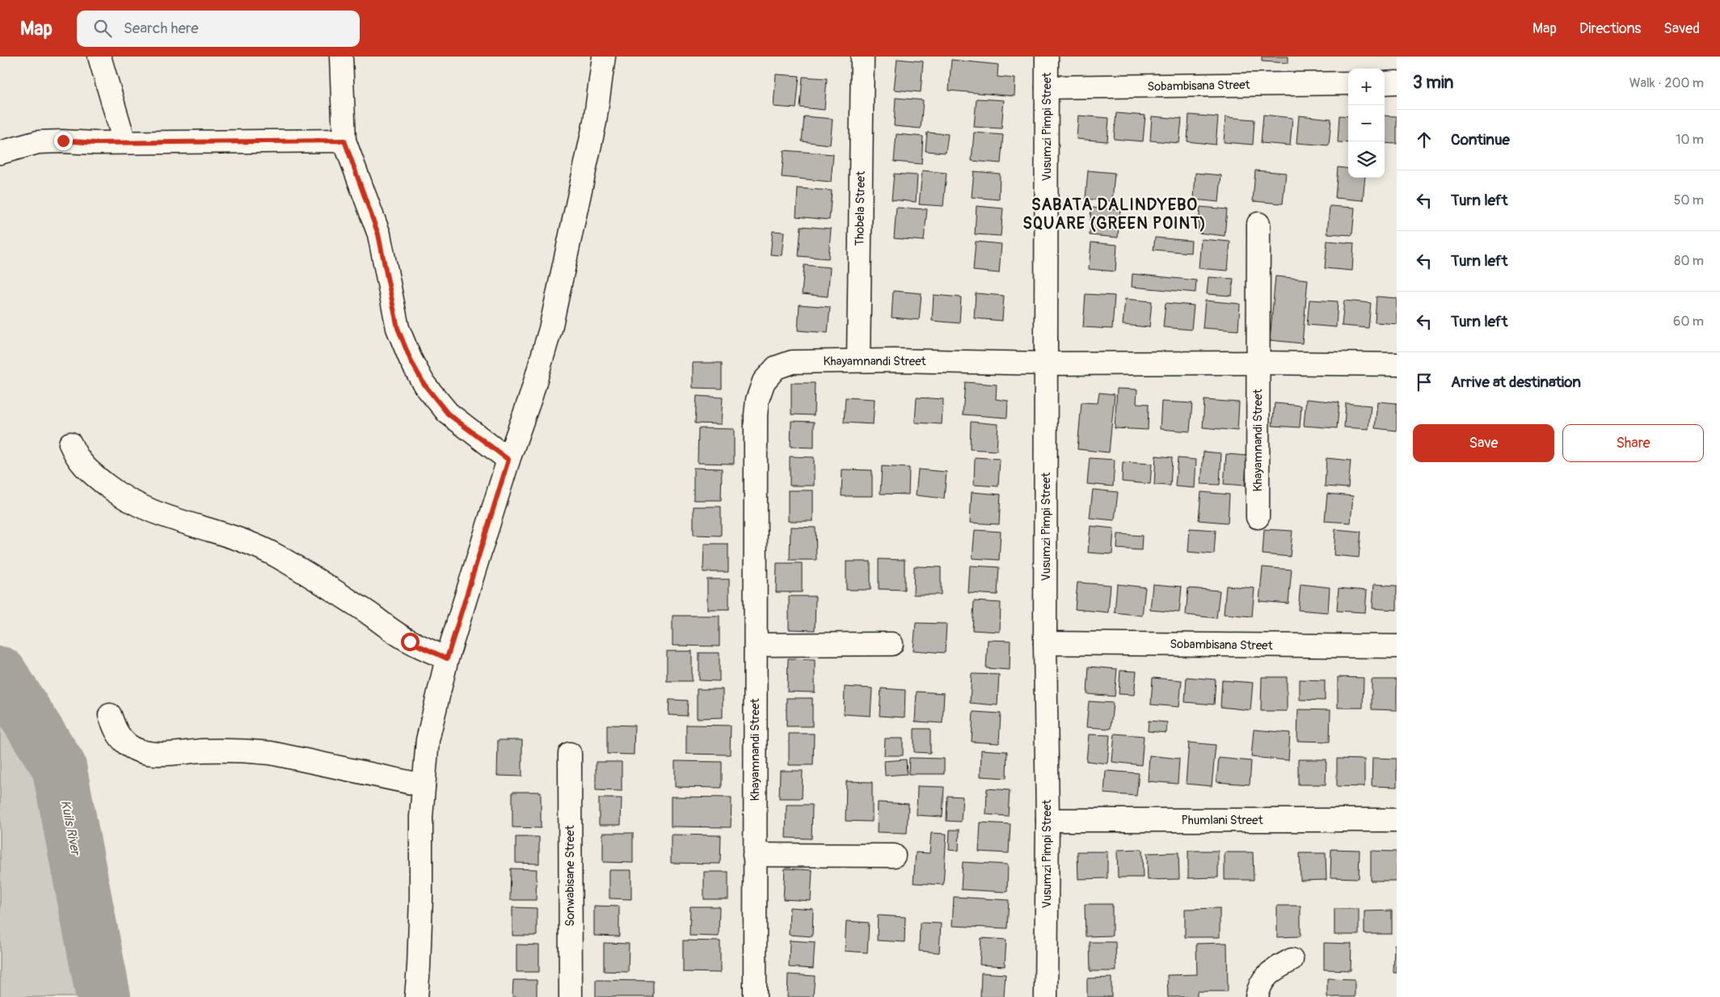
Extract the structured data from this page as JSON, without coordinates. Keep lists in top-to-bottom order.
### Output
{
  "streets": {
    "street": [
      "Sobambisana Street",
      "Vusumzi Pimpi Street",
      "Thobela Street",
      "Khayamnandi Street",
      "Phumlani Street",
      "Sonwabisane Street"
    ]
  },
  "crossings": [
    ["Sobambisana Street", "Vusumzi Pimpi Street"],
    ["Vusumzi Pimpi Street", "Khayamnandi Street"],
    ["Vusumzi Pimpi Street", "Phumlani Street"],
    ["Thobela Street", "Khayamnandi Street"]
  ],
  "districts": ["SABATA DALINDYEBO SQUARE (GREEN POINT)"],
  "water": ["Kuils River"],
  "page": {
    "header": "Map",
    "search": "Search here",
    "nav": ["Map", "Directions", "Saved"],
    "heading": ["3 min", "Walk · 200 m"],
    "map_buttons": ["+", "−"],
    "list": [
      ["Continue", "10 m"],
      ["Turn left", "50 m"],
      ["Turn left", "80 m"],
      ["Turn left", "60 m"],
      "Arrive at destination"
    ],
    "buttons": ["Save", "Share"]
  }
}
